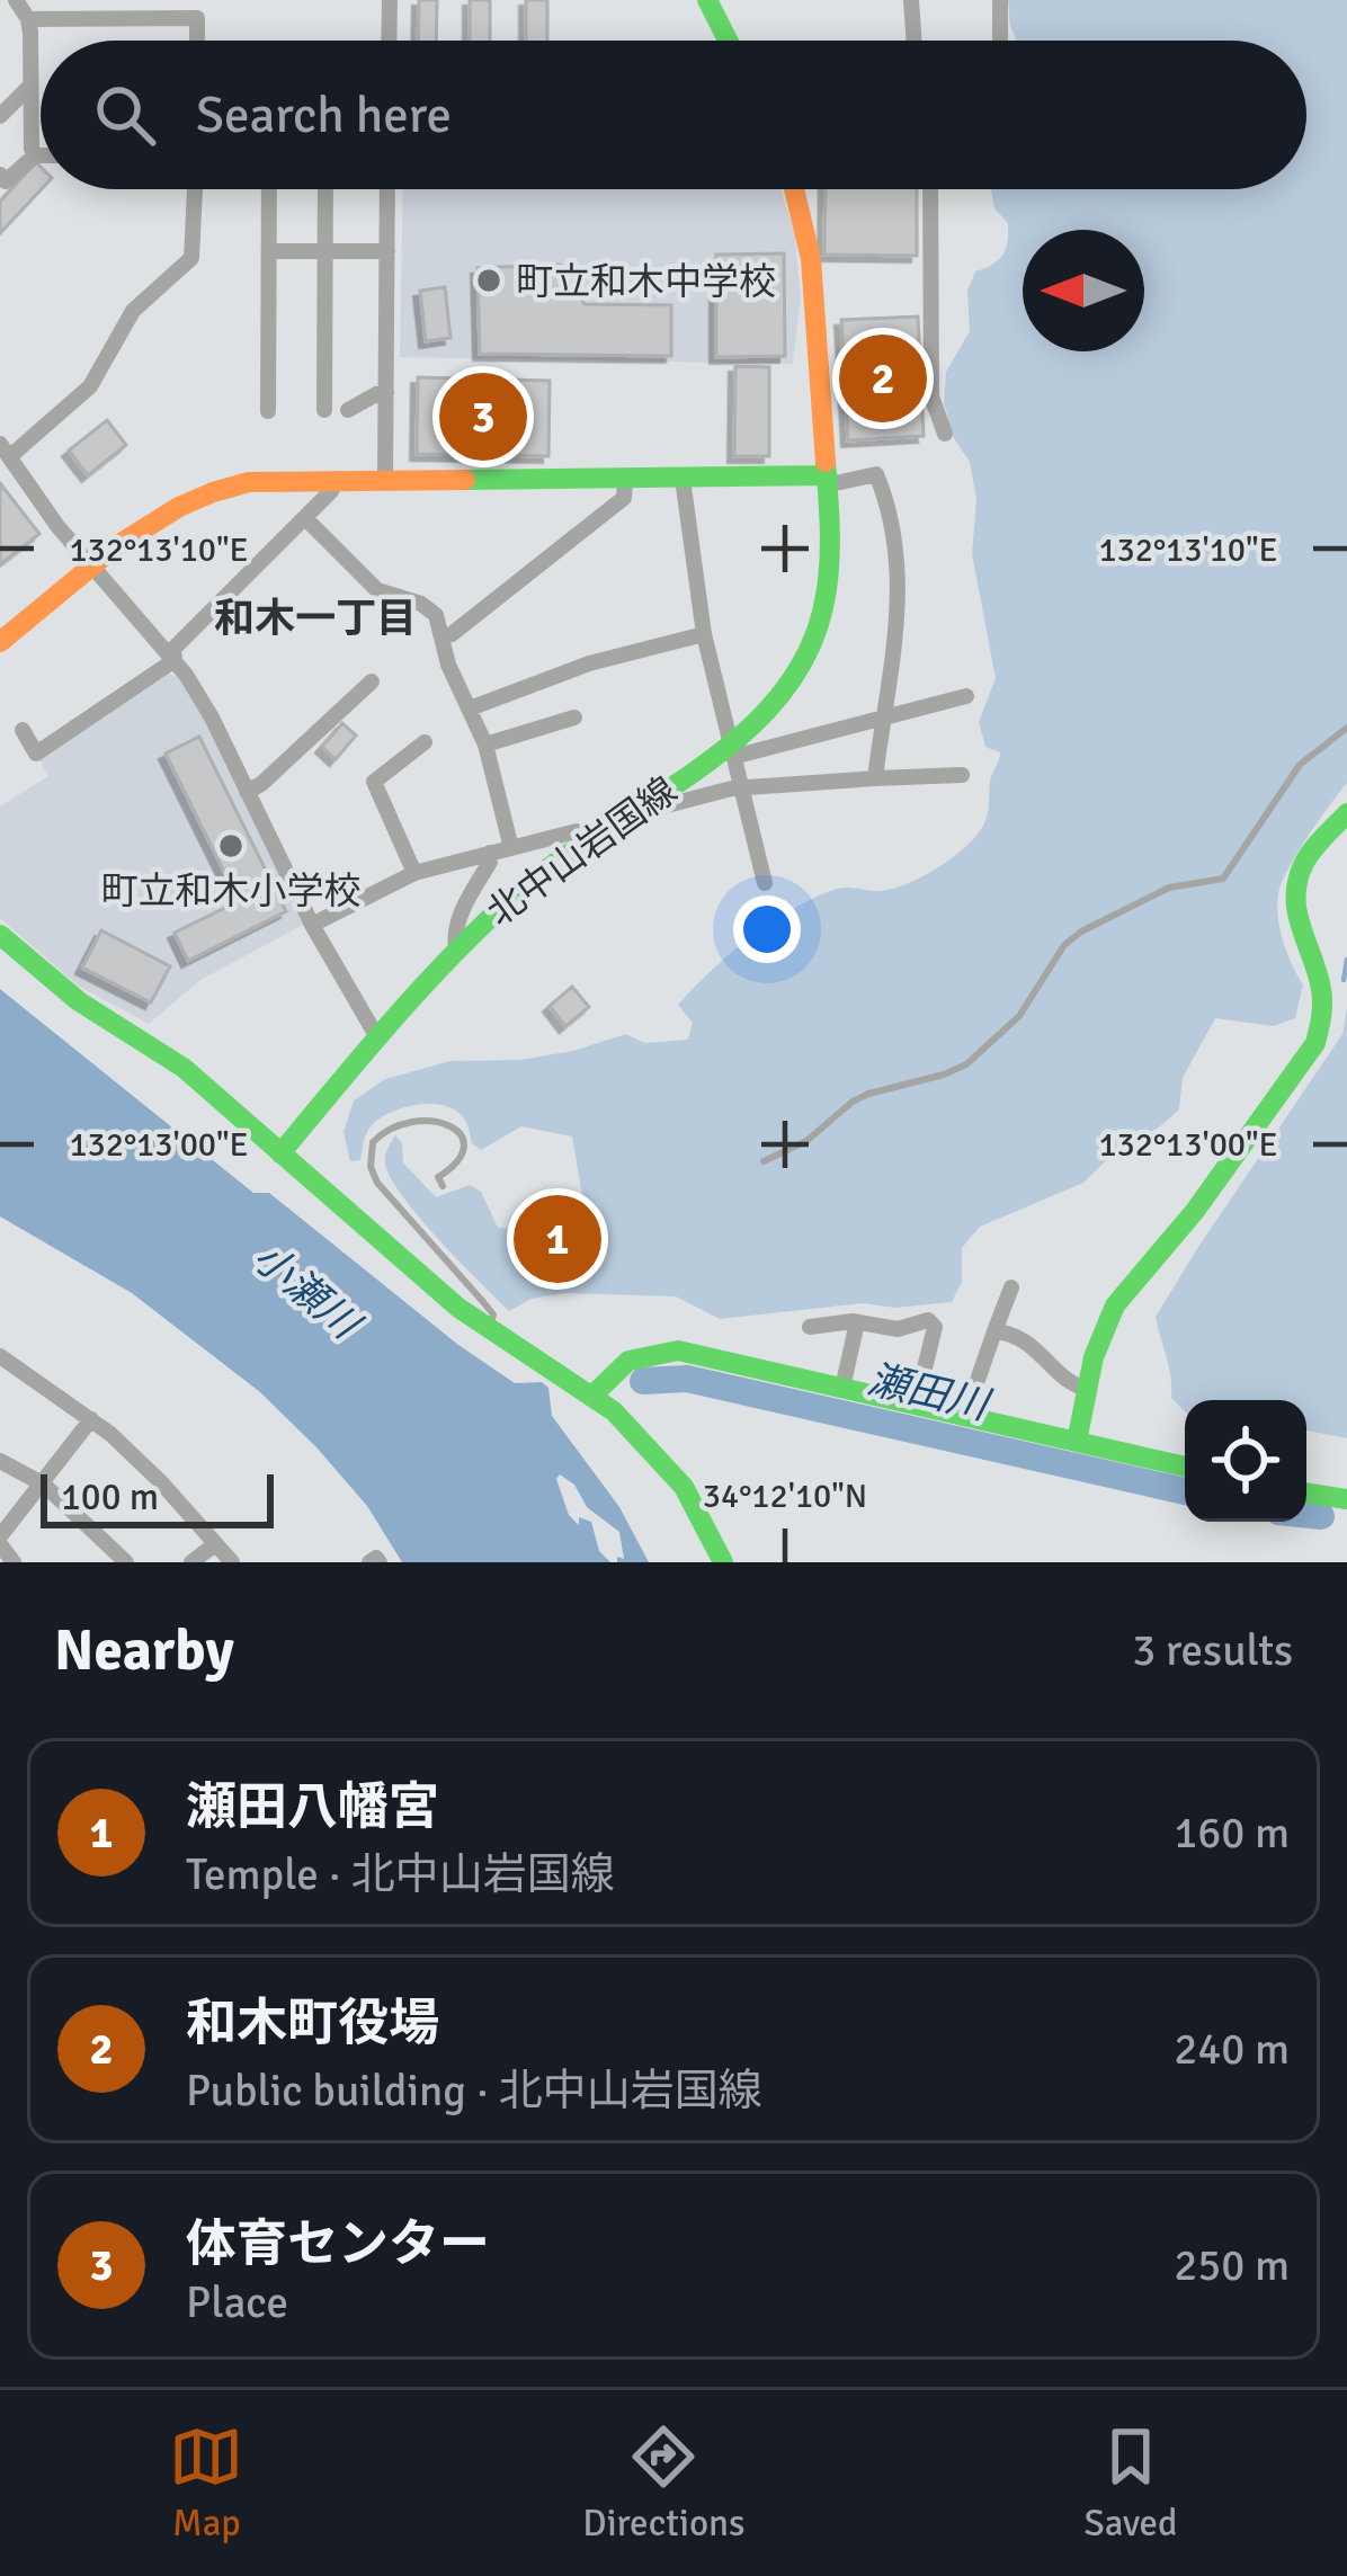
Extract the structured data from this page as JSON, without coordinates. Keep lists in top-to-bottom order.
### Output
{
  "streets": {
    "street": ["北中山岩国線"]
  },
  "districts": ["和木一丁目"],
  "water": ["小瀬川", "瀬田川"],
  "places": ["町立和木中学校", "町立和木小学校"],
  "scale_bar": "100 m",
  "north": "left",
  "page": {
    "search": "Search here",
    "pins": ["2", "3", "1"],
    "scale": "100 m",
    "heading": ["Nearby", "3 results"],
    "list": [
      {
        "mark": "1",
        "name": "瀬田八幡宮",
        "note": "Temple · 北中山岩国線",
        "value": "160 m"
      },
      {
        "mark": "2",
        "name": "和木町役場",
        "note": "Public building · 北中山岩国線",
        "value": "240 m"
      },
      {
        "mark": "3",
        "name": "体育センター",
        "note": "Place",
        "value": "250 m"
      }
    ],
    "nav": ["Map", "Directions", "Saved"]
  },
  "coordinates": ["132°13'10\"E", "132°13'00\"E", "34°12'10\"N"]
}
